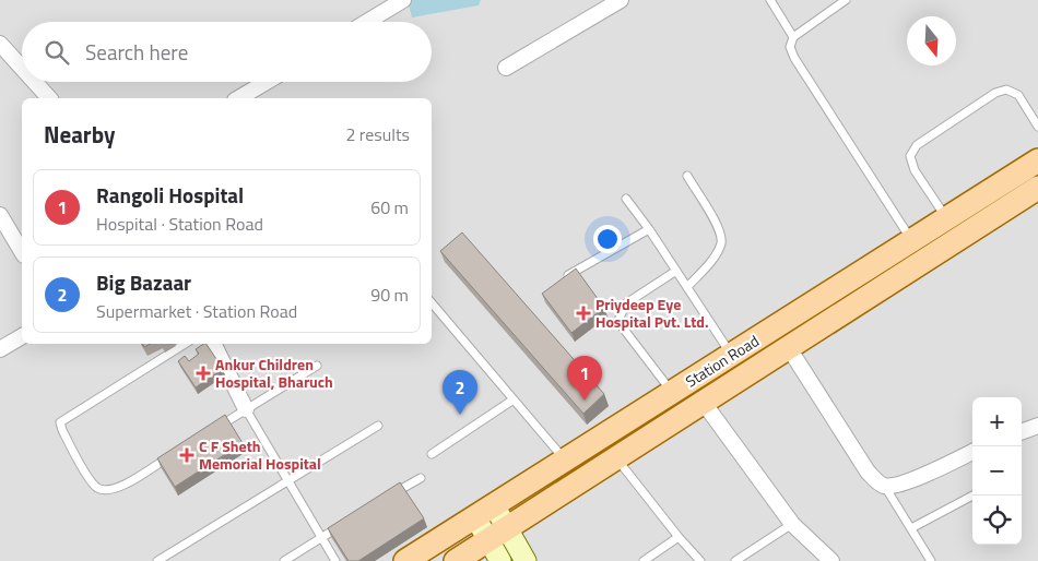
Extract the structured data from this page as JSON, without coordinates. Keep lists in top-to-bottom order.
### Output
{
  "streets": {
    "main road": ["Station Road"]
  },
  "places": {
    "health": ["Priydeep Eye Hospital Pvt. Ltd.", "Ankur Children Hospital, Bharuch", "C F Sheth Memorial Hospital"]
  },
  "north": "bottom",
  "page": {
    "search": "Search here",
    "heading": ["Nearby", "2 results"],
    "list": [
      {
        "mark": "1",
        "name": "Rangoli Hospital",
        "note": "Hospital · Station Road",
        "value": "60 m"
      },
      {
        "mark": "2",
        "name": "Big Bazaar",
        "note": "Supermarket · Station Road",
        "value": "90 m"
      }
    ],
    "pins": ["1", "2"],
    "map_buttons": ["+", "−"]
  }
}
